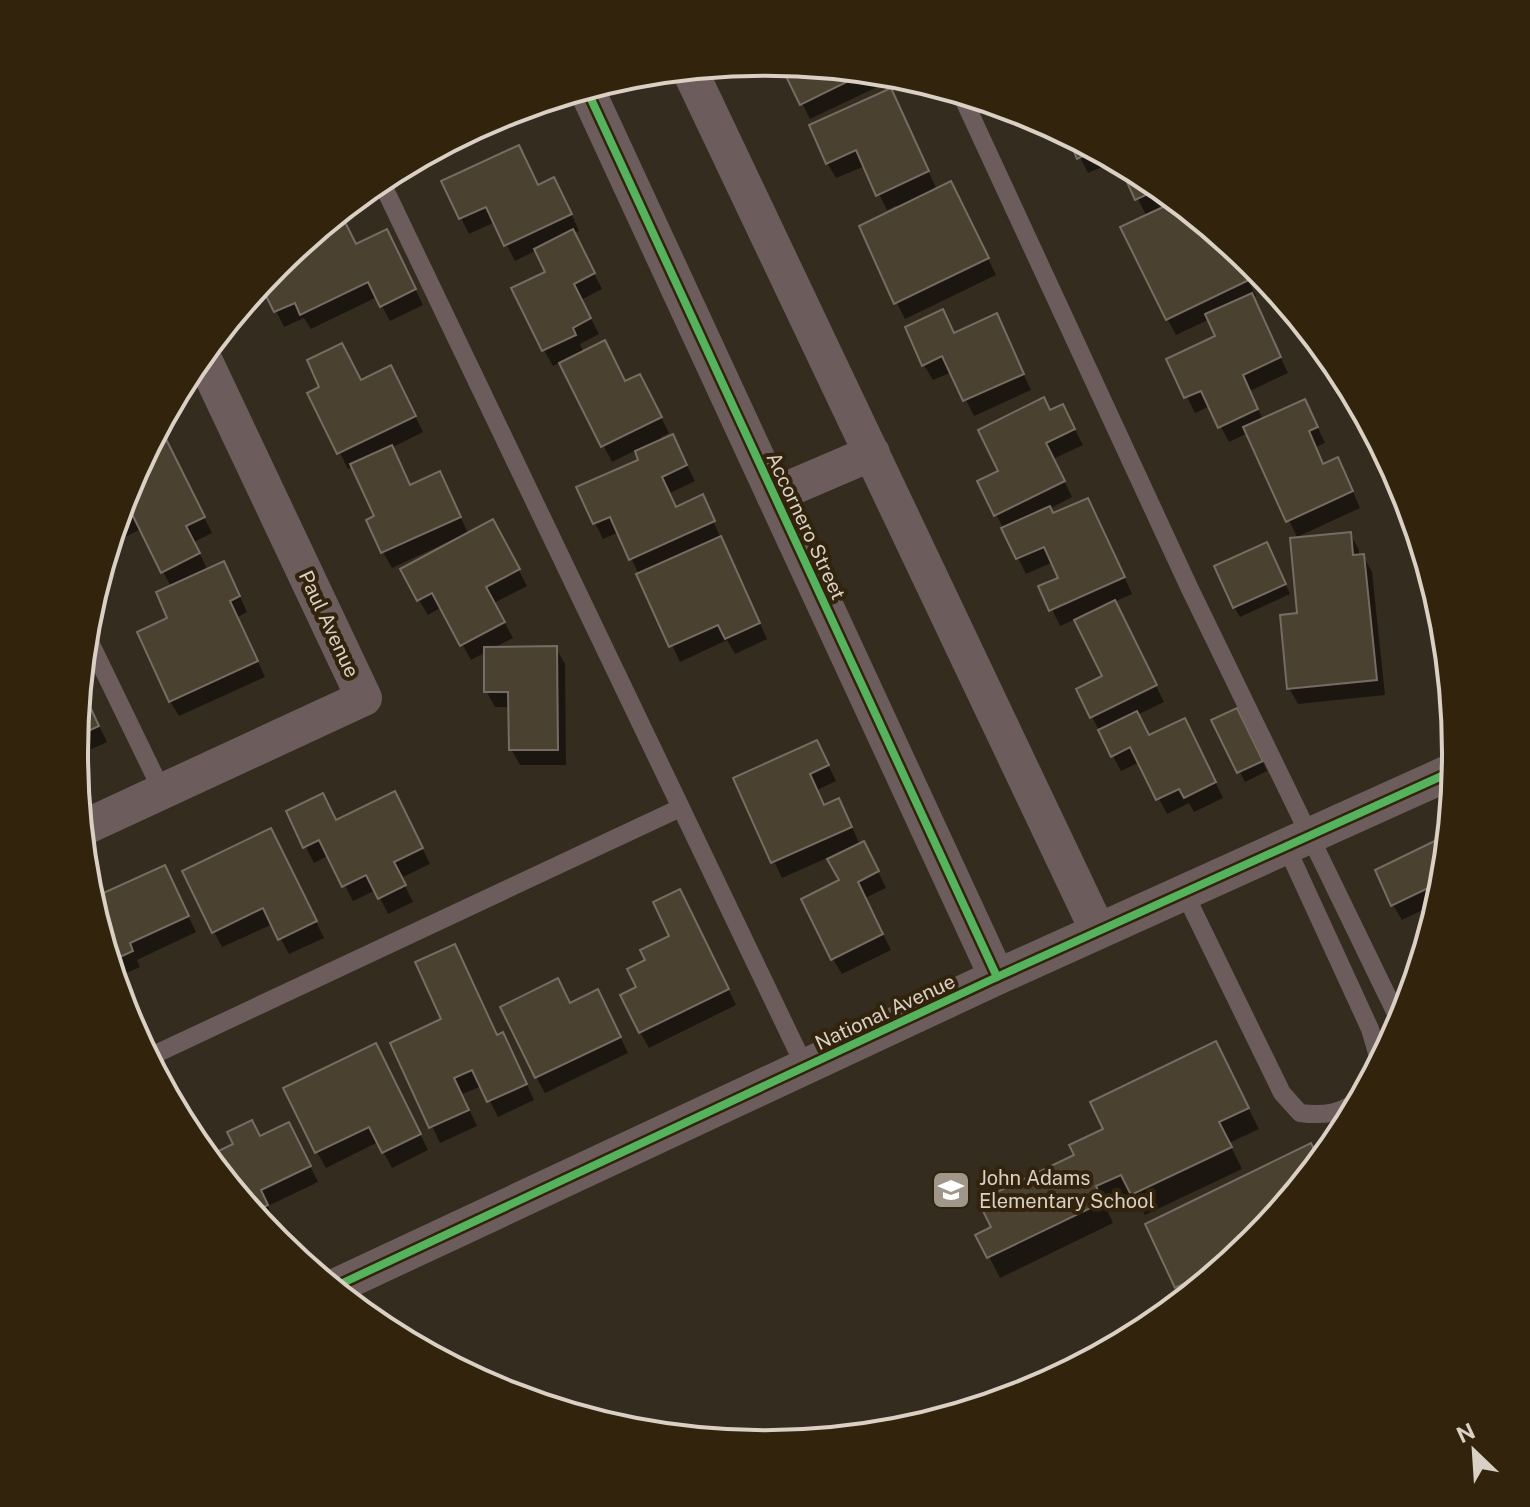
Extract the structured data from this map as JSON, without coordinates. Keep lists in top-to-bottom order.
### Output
{
  "streets": {
    "street": ["Accornero Street", "Paul Avenue", "National Avenue"]
  },
  "crossings": [
    ["Accornero Street", "National Avenue"]
  ],
  "places": {
    "school or university": ["John Adams Elementary School"]
  },
  "north": "top left"
}
